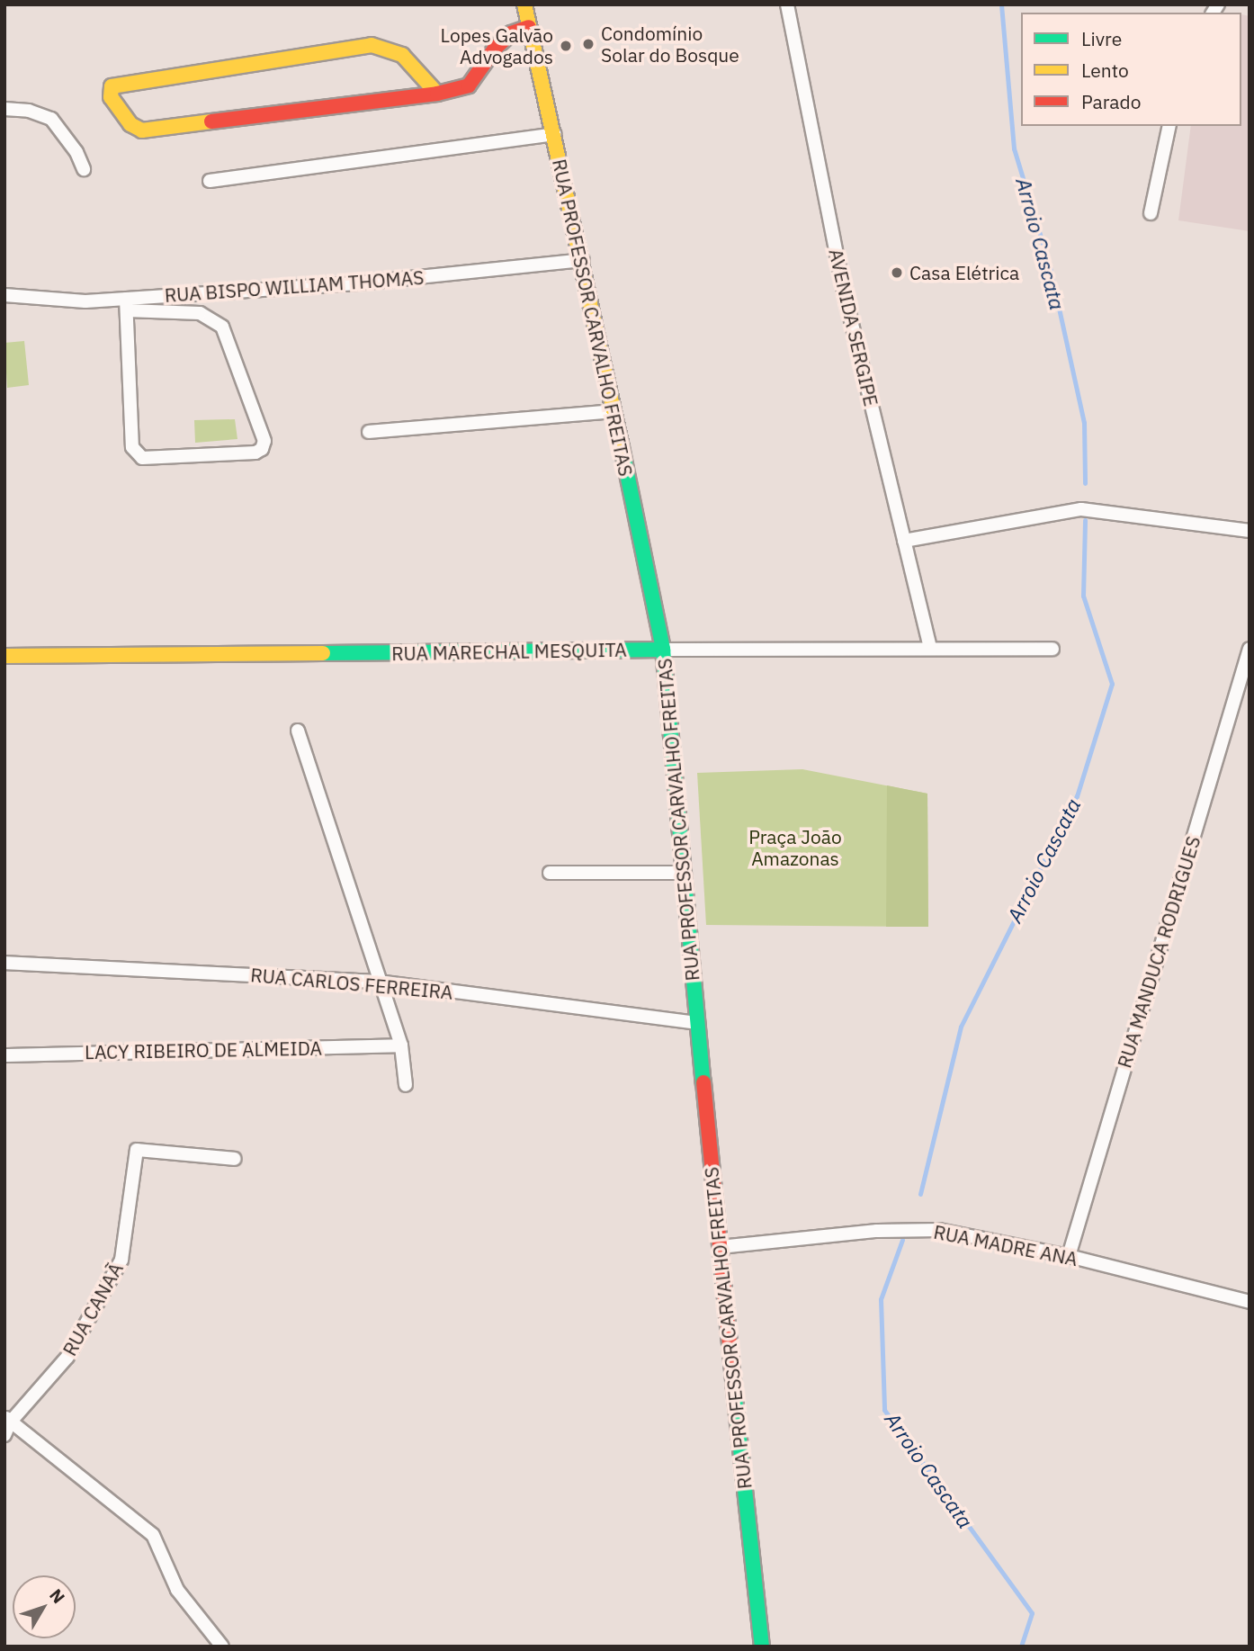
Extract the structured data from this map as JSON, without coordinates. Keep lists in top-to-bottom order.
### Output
{
  "streets": {
    "street": [
      "RUA BISPO WILLIAM THOMAS",
      "RUA PROFESSOR CARVALHO FREITAS",
      "AVENIDA SERGIPE",
      "RUA MARECHAL MESQUITA",
      "RUA MANDUCA RODRIGUES",
      "RUA CARLOS FERREIRA",
      "LACY RIBEIRO DE ALMEIDA",
      "RUA MADRE ANA",
      "RUA CANAÃ"
    ]
  },
  "crossings": [
    ["RUA BISPO WILLIAM THOMAS", "RUA PROFESSOR CARVALHO FREITAS"],
    ["RUA PROFESSOR CARVALHO FREITAS", "RUA MARECHAL MESQUITA"],
    ["RUA PROFESSOR CARVALHO FREITAS", "RUA CARLOS FERREIRA"],
    ["RUA PROFESSOR CARVALHO FREITAS", "RUA MADRE ANA"],
    ["AVENIDA SERGIPE", "RUA MARECHAL MESQUITA"],
    ["RUA MANDUCA RODRIGUES", "RUA MADRE ANA"]
  ],
  "water": ["Arroio Cascata"],
  "parks": ["Praça João Amazonas"],
  "places": ["Condomínio Solar do Bosque", "Lopes Galvão Advogados", "Casa Elétrica"],
  "legend": ["Livre", "Lento", "Parado"],
  "north": "top right"
}
